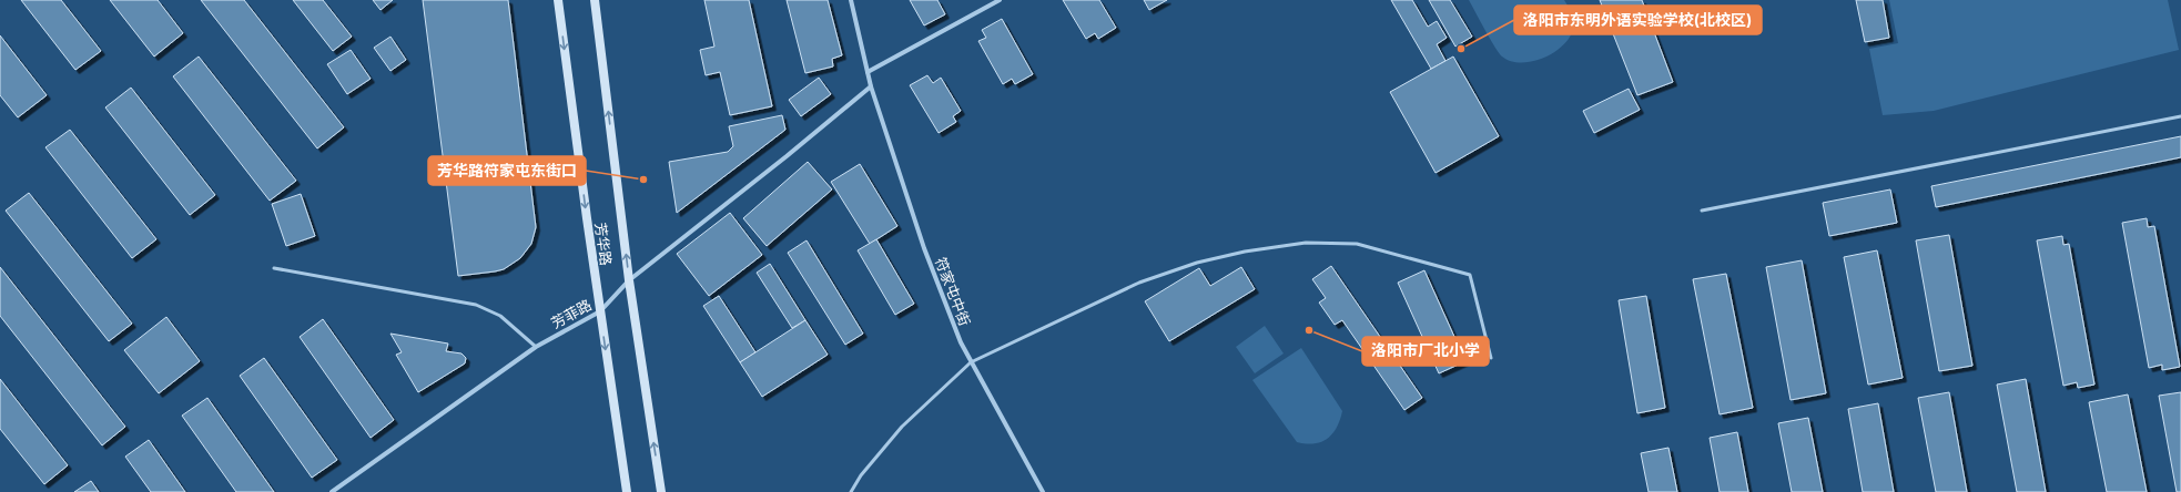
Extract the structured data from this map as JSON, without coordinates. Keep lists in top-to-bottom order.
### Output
{
  "streets": {
    "main road": ["芳华路"],
    "street": ["符家屯中街", "芳菲路"]
  },
  "crossings": [
    ["芳华路", "芳菲路"],
    ["符家屯中街", "芳菲路"]
  ],
  "places": ["洛阳市东明外语实验学校(北校区)", "芳华路符家屯东街口", "洛阳市厂北小学"]
}
